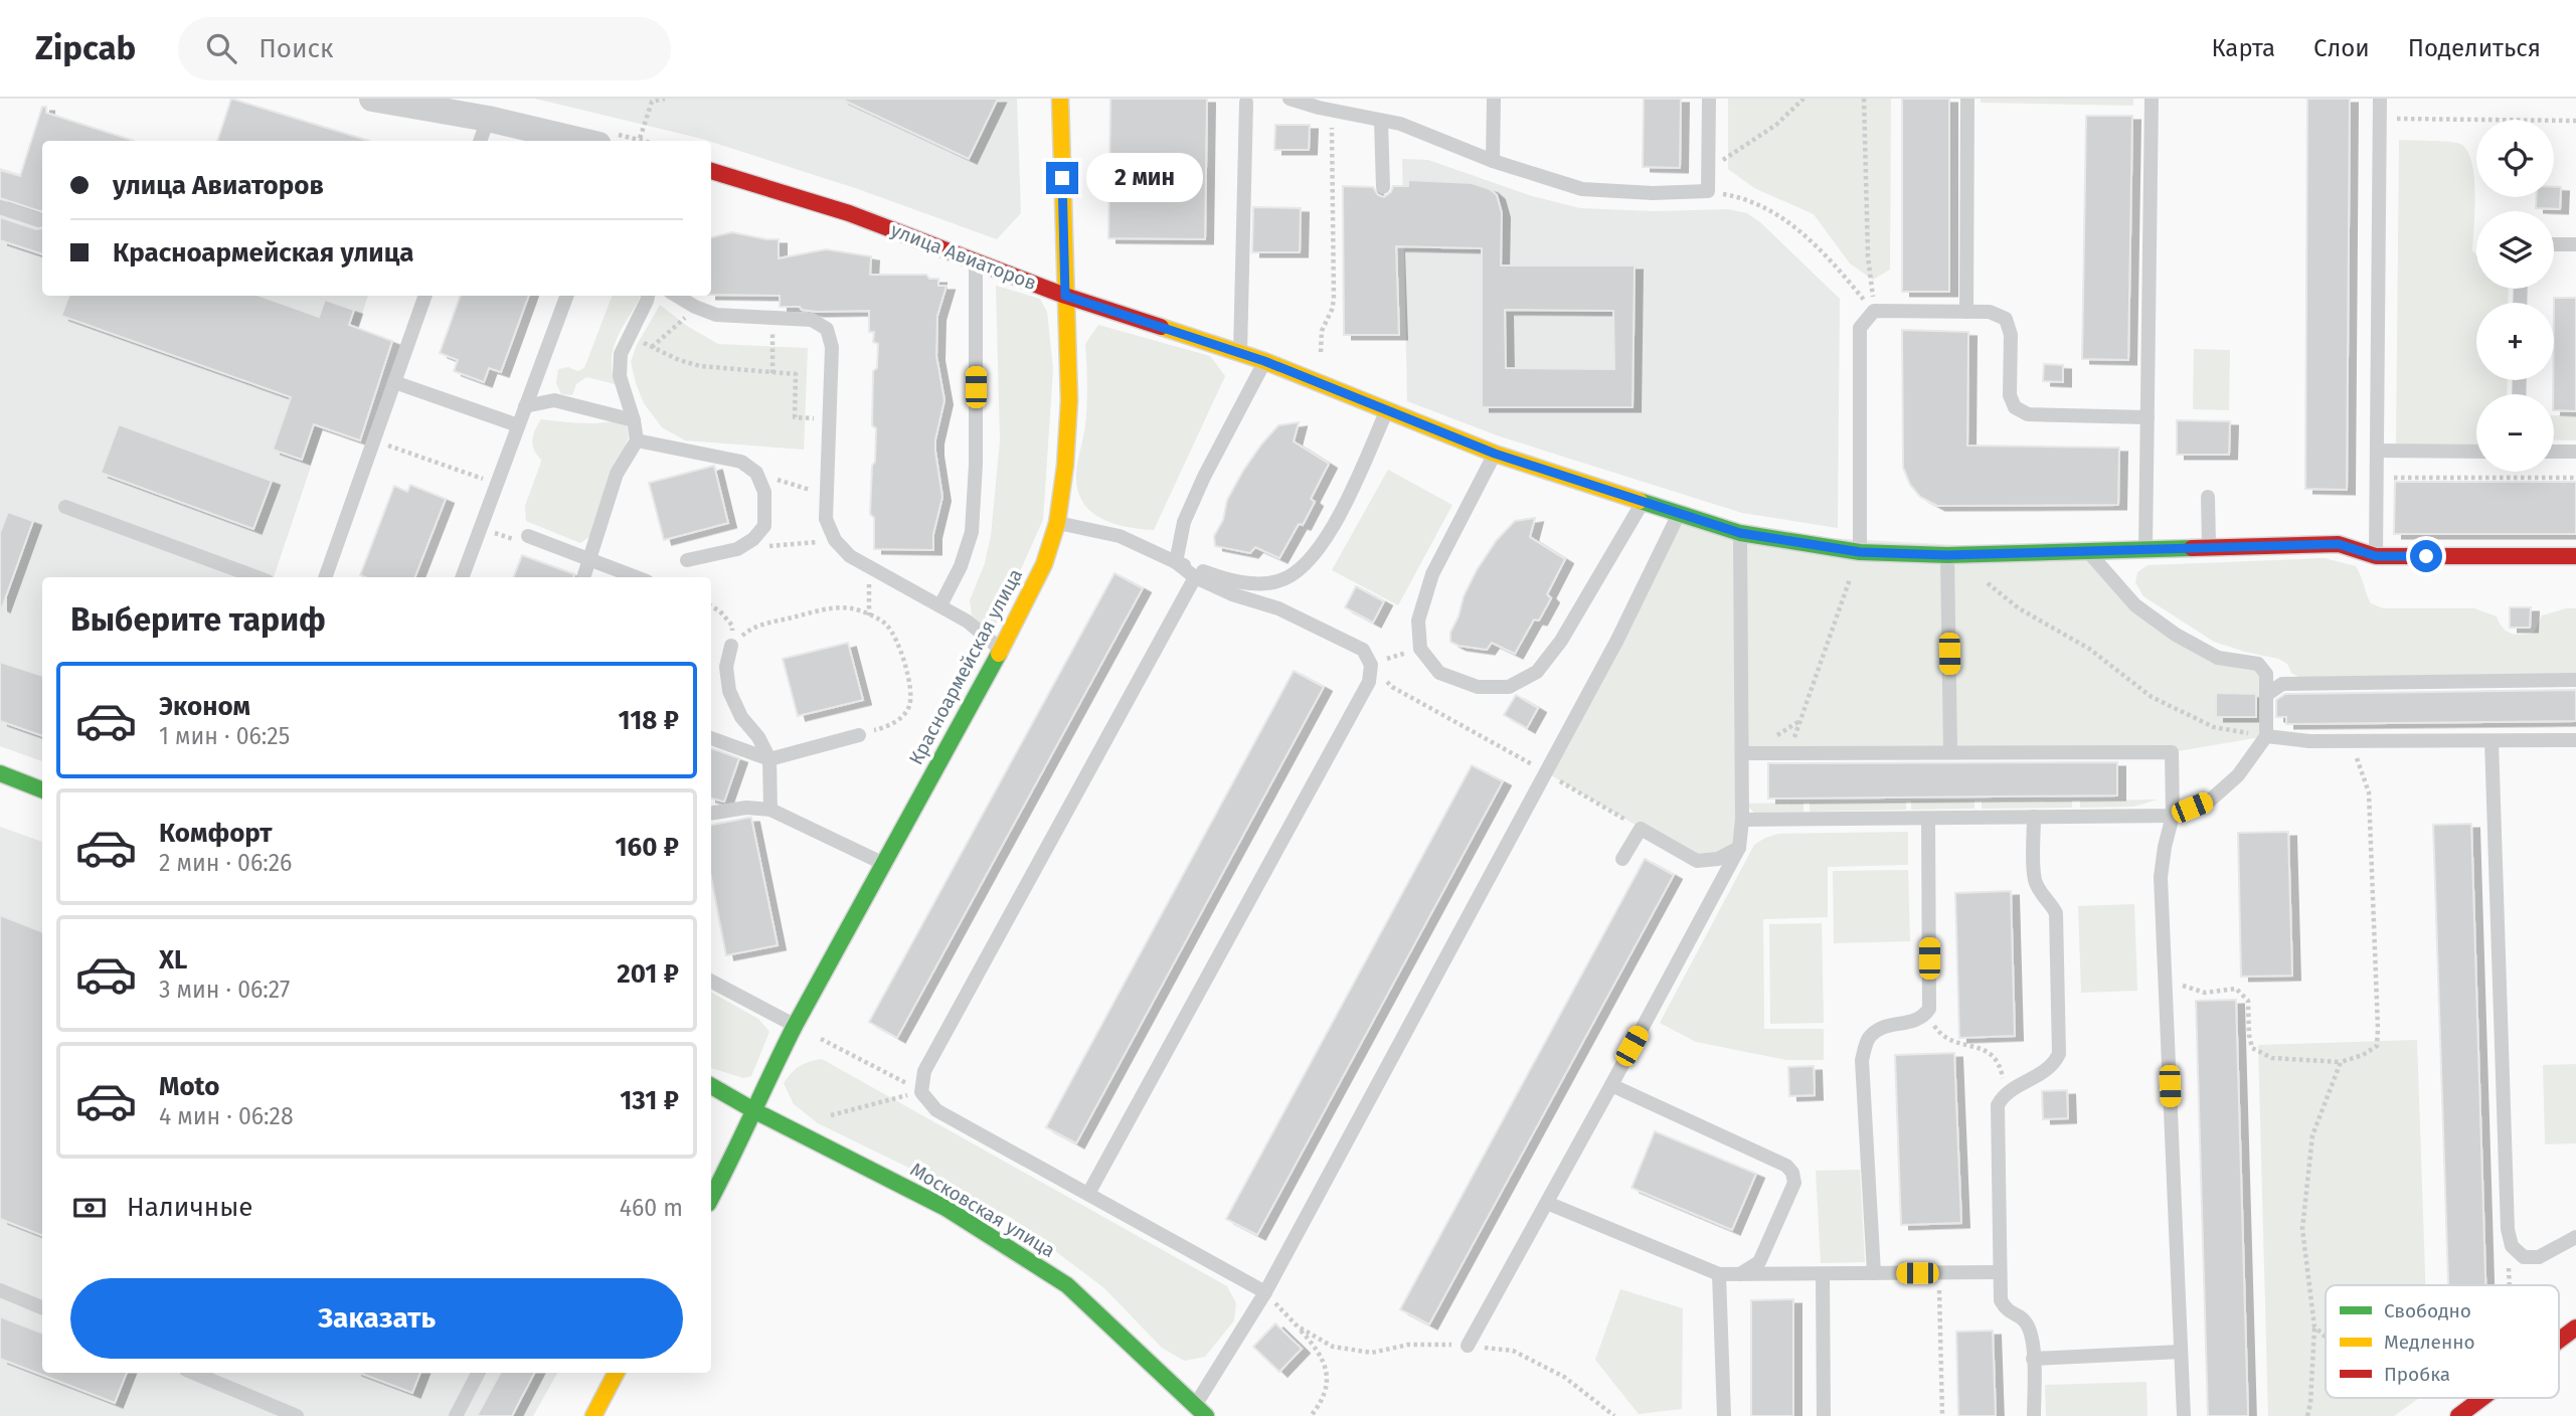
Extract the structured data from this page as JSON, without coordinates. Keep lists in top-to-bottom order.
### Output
{
  "streets": {
    "street": ["улица Авиаторов", "Красноармейская улица", "Московская улица"]
  },
  "crossings": [
    ["улица Авиаторов", "Красноармейская улица"],
    ["Красноармейская улица", "Московская улица"]
  ],
  "legend": ["Свободно", "Медленно", "Пробка"],
  "page": {
    "header": "Zipcab",
    "search": "Поиск",
    "nav": ["Карта", "Слои", "Поделиться"],
    "map_buttons": ["+", "−"],
    "banner": ["улица Авиаторов", "Красноармейская улица"],
    "bubble": "2 мин",
    "heading": "Выберите тариф",
    "list": [
      {
        "name": "Эконом",
        "note": "1 мин · 06:25",
        "value": "118 ₽"
      },
      {
        "name": "Комфорт",
        "note": "2 мин · 06:26",
        "value": "160 ₽"
      },
      {
        "name": "XL",
        "note": "3 мин · 06:27",
        "value": "201 ₽"
      },
      {
        "name": "Moto",
        "note": "4 мин · 06:28",
        "value": "131 ₽"
      }
    ],
    "pay": ["Наличные", "460 m"],
    "buttons": "Заказать"
  }
}
